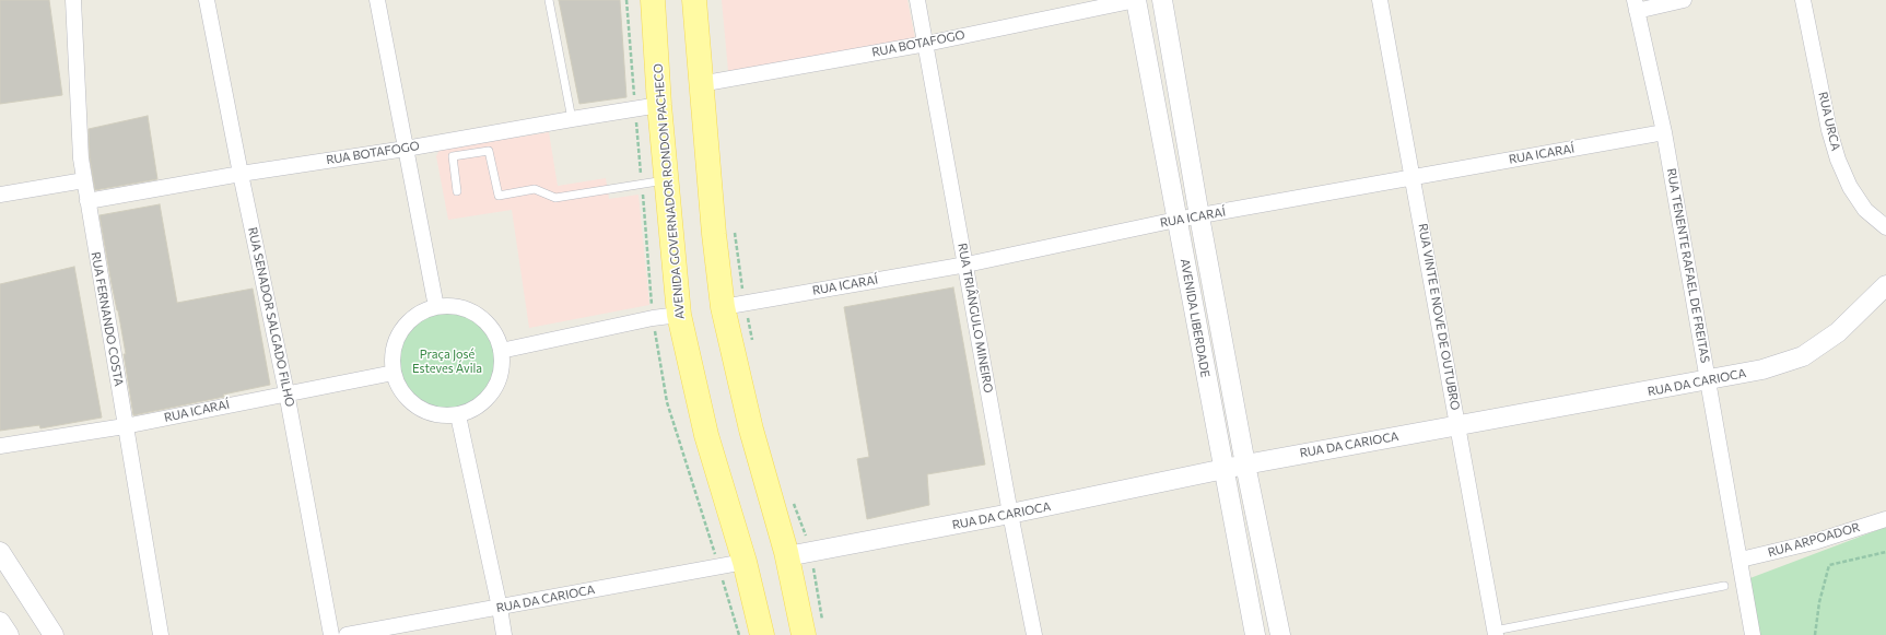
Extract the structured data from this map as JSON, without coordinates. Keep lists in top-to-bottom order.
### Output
{
  "streets": {
    "main road": ["AVENIDA GOVERNADOR RONDON PACHECO"],
    "street": [
      "RUA BOTAFOGO",
      "RUA URCA",
      "RUA ICARAÍ",
      "RUA TENENTE RAFAEL DE FREITAS",
      "RUA SENADOR SALGADO FILHO",
      "RUA VINTE E NOVE DE OUTUBRO",
      "RUA TRIÂNGULO MINEIRO",
      "AVENIDA LIBERDADE",
      "RUA FERNANDO COSTA",
      "RUA DA CARIOCA",
      "RUA ARPOADOR"
    ]
  },
  "crossings": [
    ["RUA BOTAFOGO", "AVENIDA GOVERNADOR RONDON PACHECO"],
    ["RUA BOTAFOGO", "RUA SENADOR SALGADO FILHO"],
    ["RUA BOTAFOGO", "RUA TRIÂNGULO MINEIRO"],
    ["RUA BOTAFOGO", "AVENIDA LIBERDADE"],
    ["RUA BOTAFOGO", "RUA FERNANDO COSTA"],
    ["RUA ICARAÍ", "RUA TENENTE RAFAEL DE FREITAS"],
    ["RUA ICARAÍ", "RUA SENADOR SALGADO FILHO"],
    ["RUA ICARAÍ", "RUA VINTE E NOVE DE OUTUBRO"],
    ["RUA ICARAÍ", "RUA TRIÂNGULO MINEIRO"],
    ["RUA ICARAÍ", "AVENIDA LIBERDADE"],
    ["RUA ICARAÍ", "RUA FERNANDO COSTA"],
    ["AVENIDA GOVERNADOR RONDON PACHECO", "RUA DA CARIOCA"],
    ["RUA TENENTE RAFAEL DE FREITAS", "RUA DA CARIOCA"],
    ["RUA TENENTE RAFAEL DE FREITAS", "RUA ARPOADOR"],
    ["RUA VINTE E NOVE DE OUTUBRO", "RUA DA CARIOCA"],
    ["RUA TRIÂNGULO MINEIRO", "RUA DA CARIOCA"],
    ["AVENIDA LIBERDADE", "RUA DA CARIOCA"]
  ],
  "parks": ["Praça José Esteves Ávila"]
}
